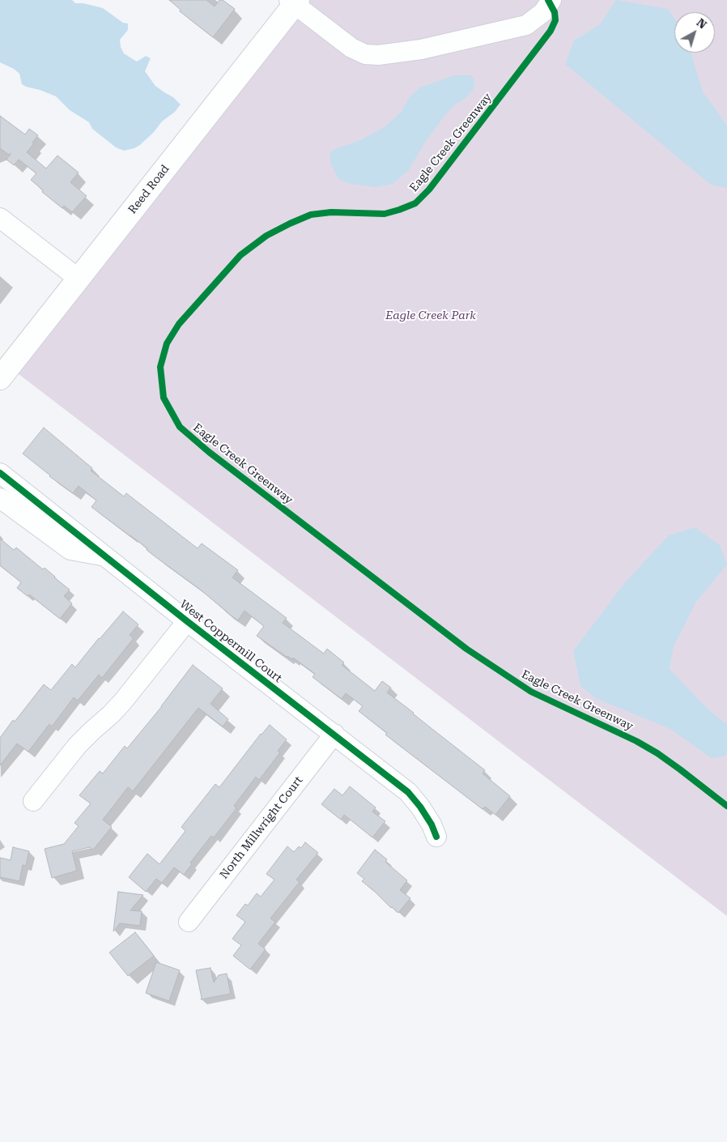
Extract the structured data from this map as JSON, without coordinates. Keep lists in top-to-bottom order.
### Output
{
  "streets": {
    "main road": ["Reed Road"],
    "street": ["West Coppermill Court", "North Millwright Court"],
    "cycle path": ["Eagle Creek Greenway"]
  },
  "crossings": [
    ["West Coppermill Court", "North Millwright Court"]
  ],
  "parks": ["Eagle Creek Park"],
  "north": "top right"
}
